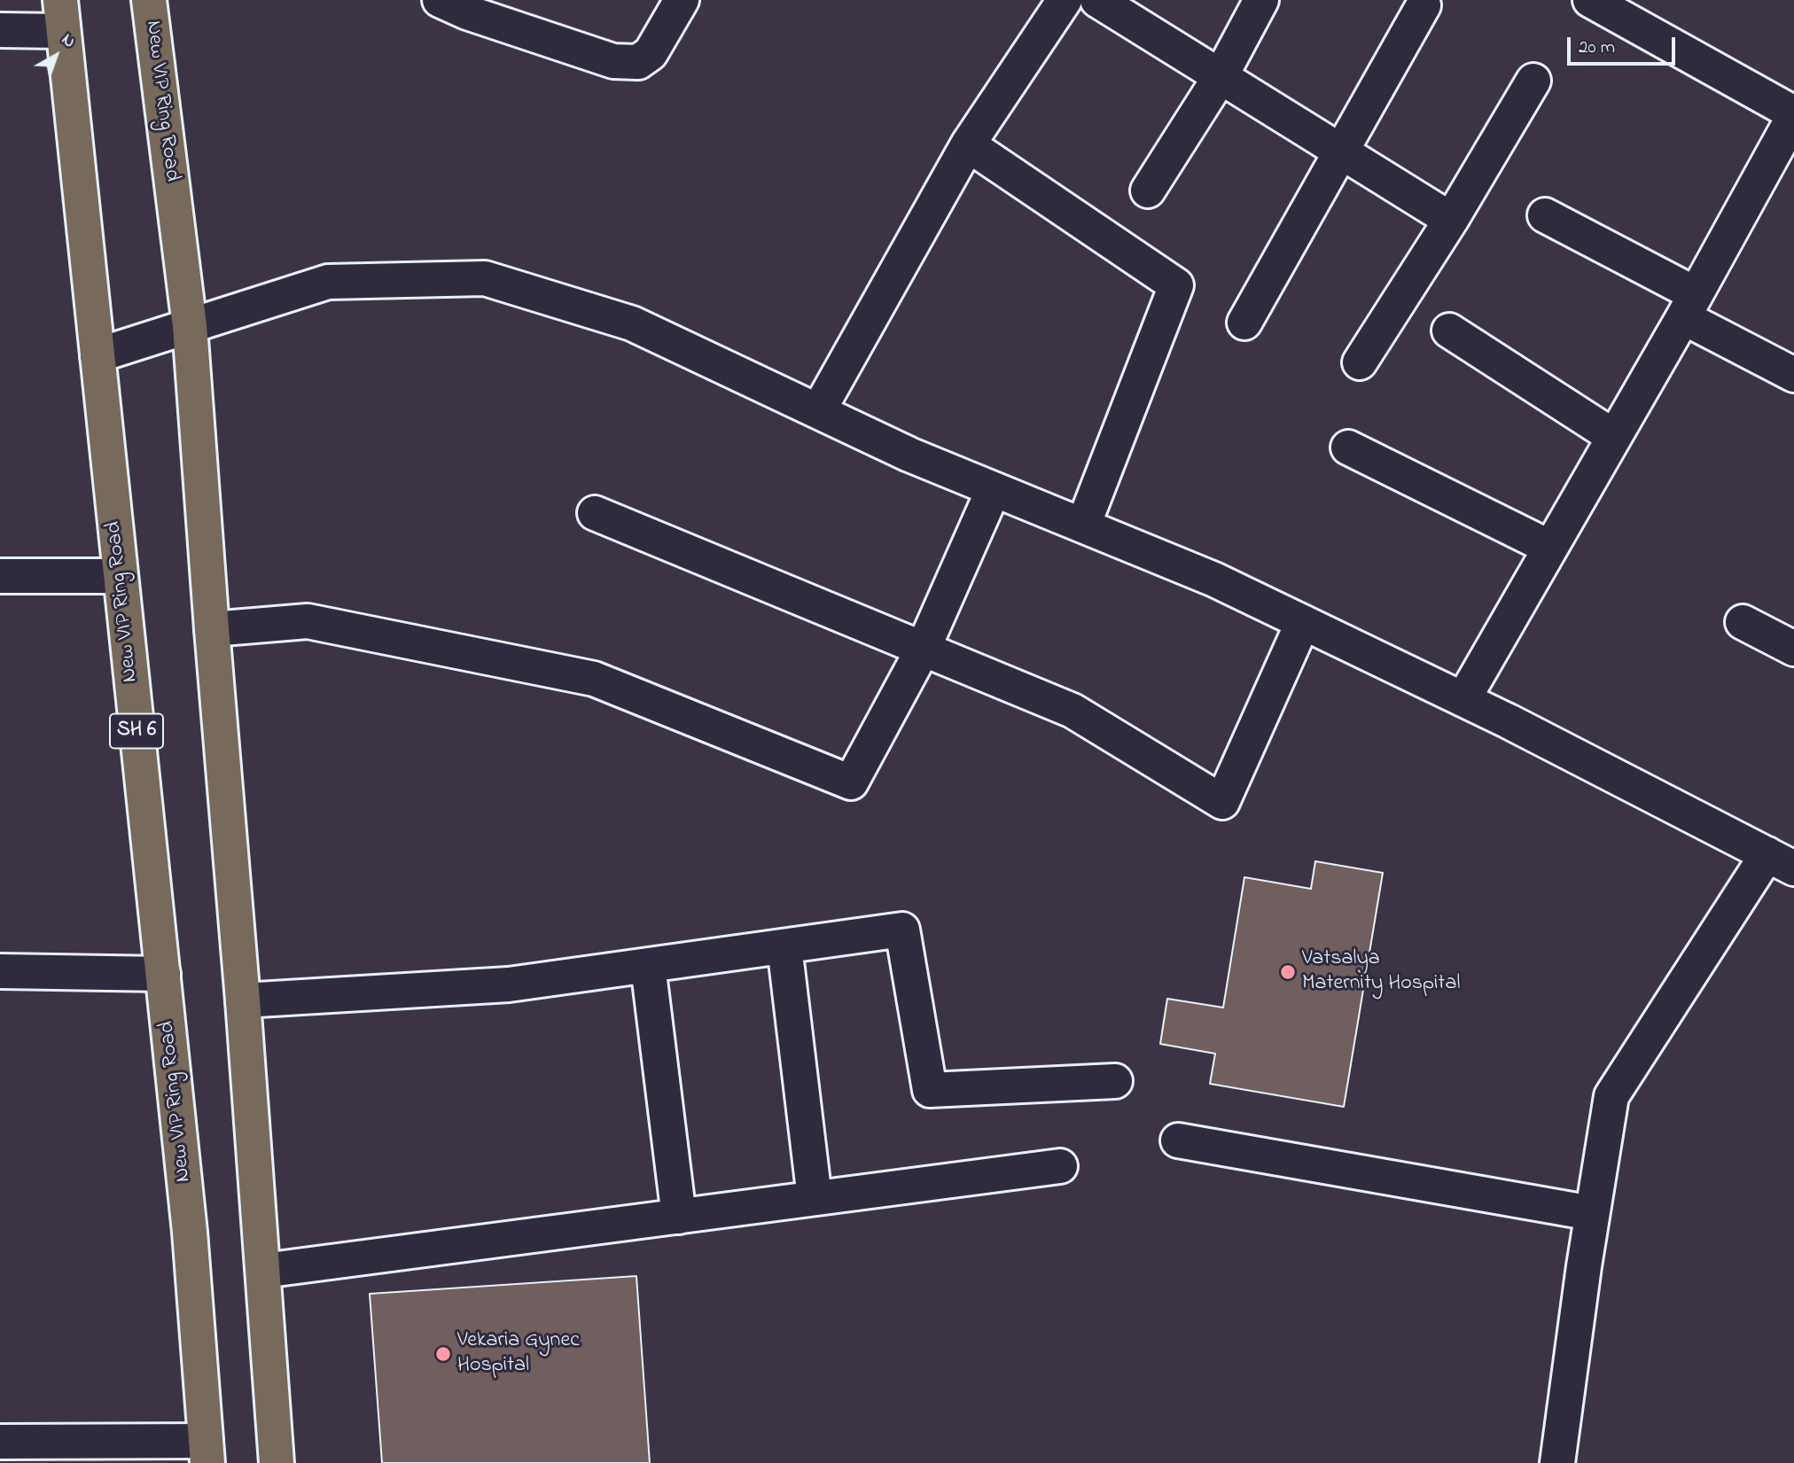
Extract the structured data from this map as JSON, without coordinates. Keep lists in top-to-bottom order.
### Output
{
  "streets": {
    "main road": ["New VIP Ring Road", "SH 6"]
  },
  "places": ["Vatsalya Maternity Hospital", "Vekaria Gynec Hospital"],
  "scale_bar": "20 m",
  "north": "top right"
}
